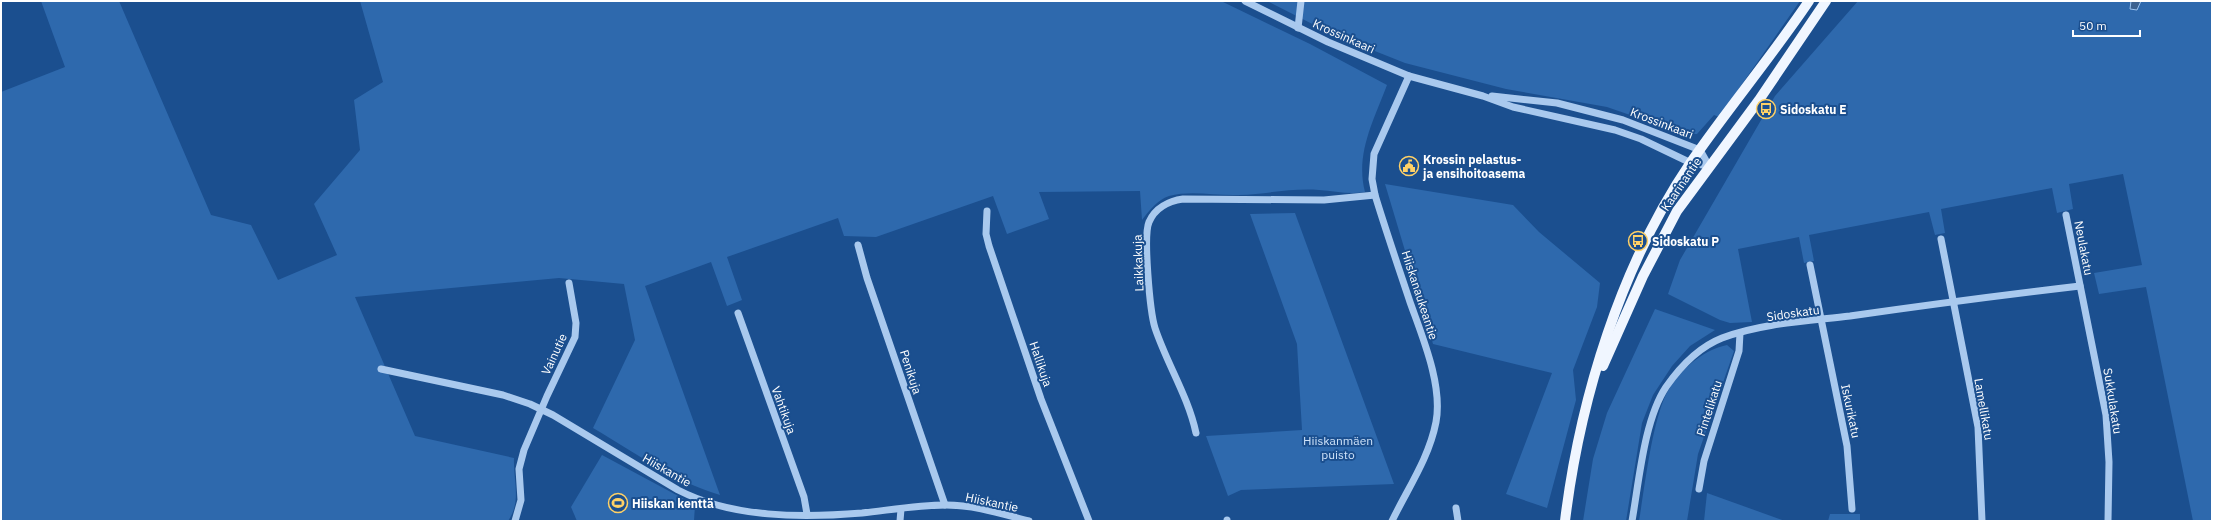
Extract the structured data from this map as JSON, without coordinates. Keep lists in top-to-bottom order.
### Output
{
  "streets": {
    "main road": ["Kaarinantie"],
    "street": [
      "Krossinkaari",
      "Neulakatu",
      "Laikkakuja",
      "Hiiskanaukeantie",
      "Sidoskatu",
      "Vainutie",
      "Hallikuja",
      "Penikuja",
      "Sukkulakatu",
      "Pintelikatu",
      "Lamellikatu",
      "Vahtikuja",
      "Iskurikatu",
      "Hiiskantie"
    ]
  },
  "crossings": [
    ["Krossinkaari", "Kaarinantie"],
    ["Krossinkaari", "Hiiskanaukeantie"],
    ["Neulakatu", "Sidoskatu"],
    ["Neulakatu", "Sukkulakatu"],
    ["Laikkakuja", "Hiiskanaukeantie"],
    ["Sidoskatu", "Sukkulakatu"],
    ["Sidoskatu", "Pintelikatu"],
    ["Sidoskatu", "Lamellikatu"],
    ["Sidoskatu", "Iskurikatu"],
    ["Vainutie", "Hiiskantie"],
    ["Penikuja", "Hiiskantie"],
    ["Vahtikuja", "Hiiskantie"]
  ],
  "parks": ["Hiiskanmäen puisto"],
  "places": {
    "bus stop": ["Sidoskatu E", "Sidoskatu P"],
    "public building": ["Krossin pelastus- ja ensihoitoasema"],
    "sports": ["Hiiskan kenttä"]
  },
  "scale_bar": "50 m"
}
